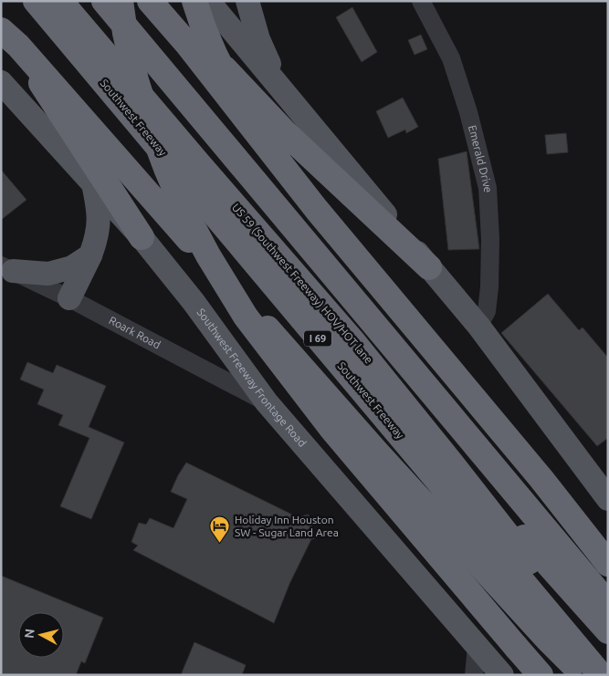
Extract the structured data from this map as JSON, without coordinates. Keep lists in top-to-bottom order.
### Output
{
  "streets": {
    "highway": ["Southwest Freeway", "US 59 (Southwest Freeway) HOV/HOT lane", "I 69"],
    "main road": ["Southwest Freeway Frontage Road"],
    "street": ["Emerald Drive", "Roark Road"]
  },
  "crossings": [
    ["Roark Road", "Southwest Freeway Frontage Road"]
  ],
  "places": {
    "hotel": ["Holiday Inn Houston SW - Sugar Land Area"]
  },
  "north": "left"
}
